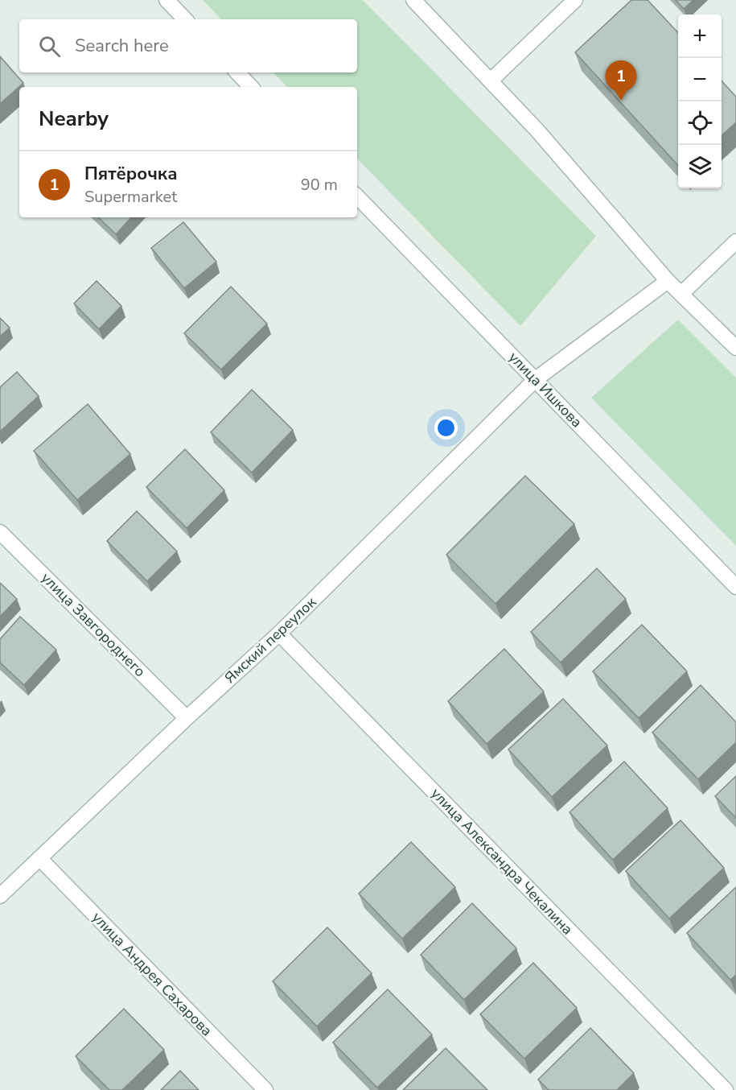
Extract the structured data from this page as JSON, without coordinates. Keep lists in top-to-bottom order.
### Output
{
  "streets": {
    "street": [
      "улица Ишкова",
      "улица Завгороднего",
      "Ямский переулок",
      "улица Александра Чекалина",
      "улица Андрея Сахарова"
    ]
  },
  "crossings": [
    ["улица Ишкова", "Ямский переулок"],
    ["улица Завгороднего", "Ямский переулок"],
    ["Ямский переулок", "улица Александра Чекалина"],
    ["Ямский переулок", "улица Андрея Сахарова"]
  ],
  "page": {
    "map_buttons": ["+", "−"],
    "search": "Search here",
    "pins": "1",
    "heading": "Nearby",
    "list": [
      {
        "mark": "1",
        "name": "Пятёрочка",
        "note": "Supermarket",
        "value": "90 m"
      }
    ]
  }
}
